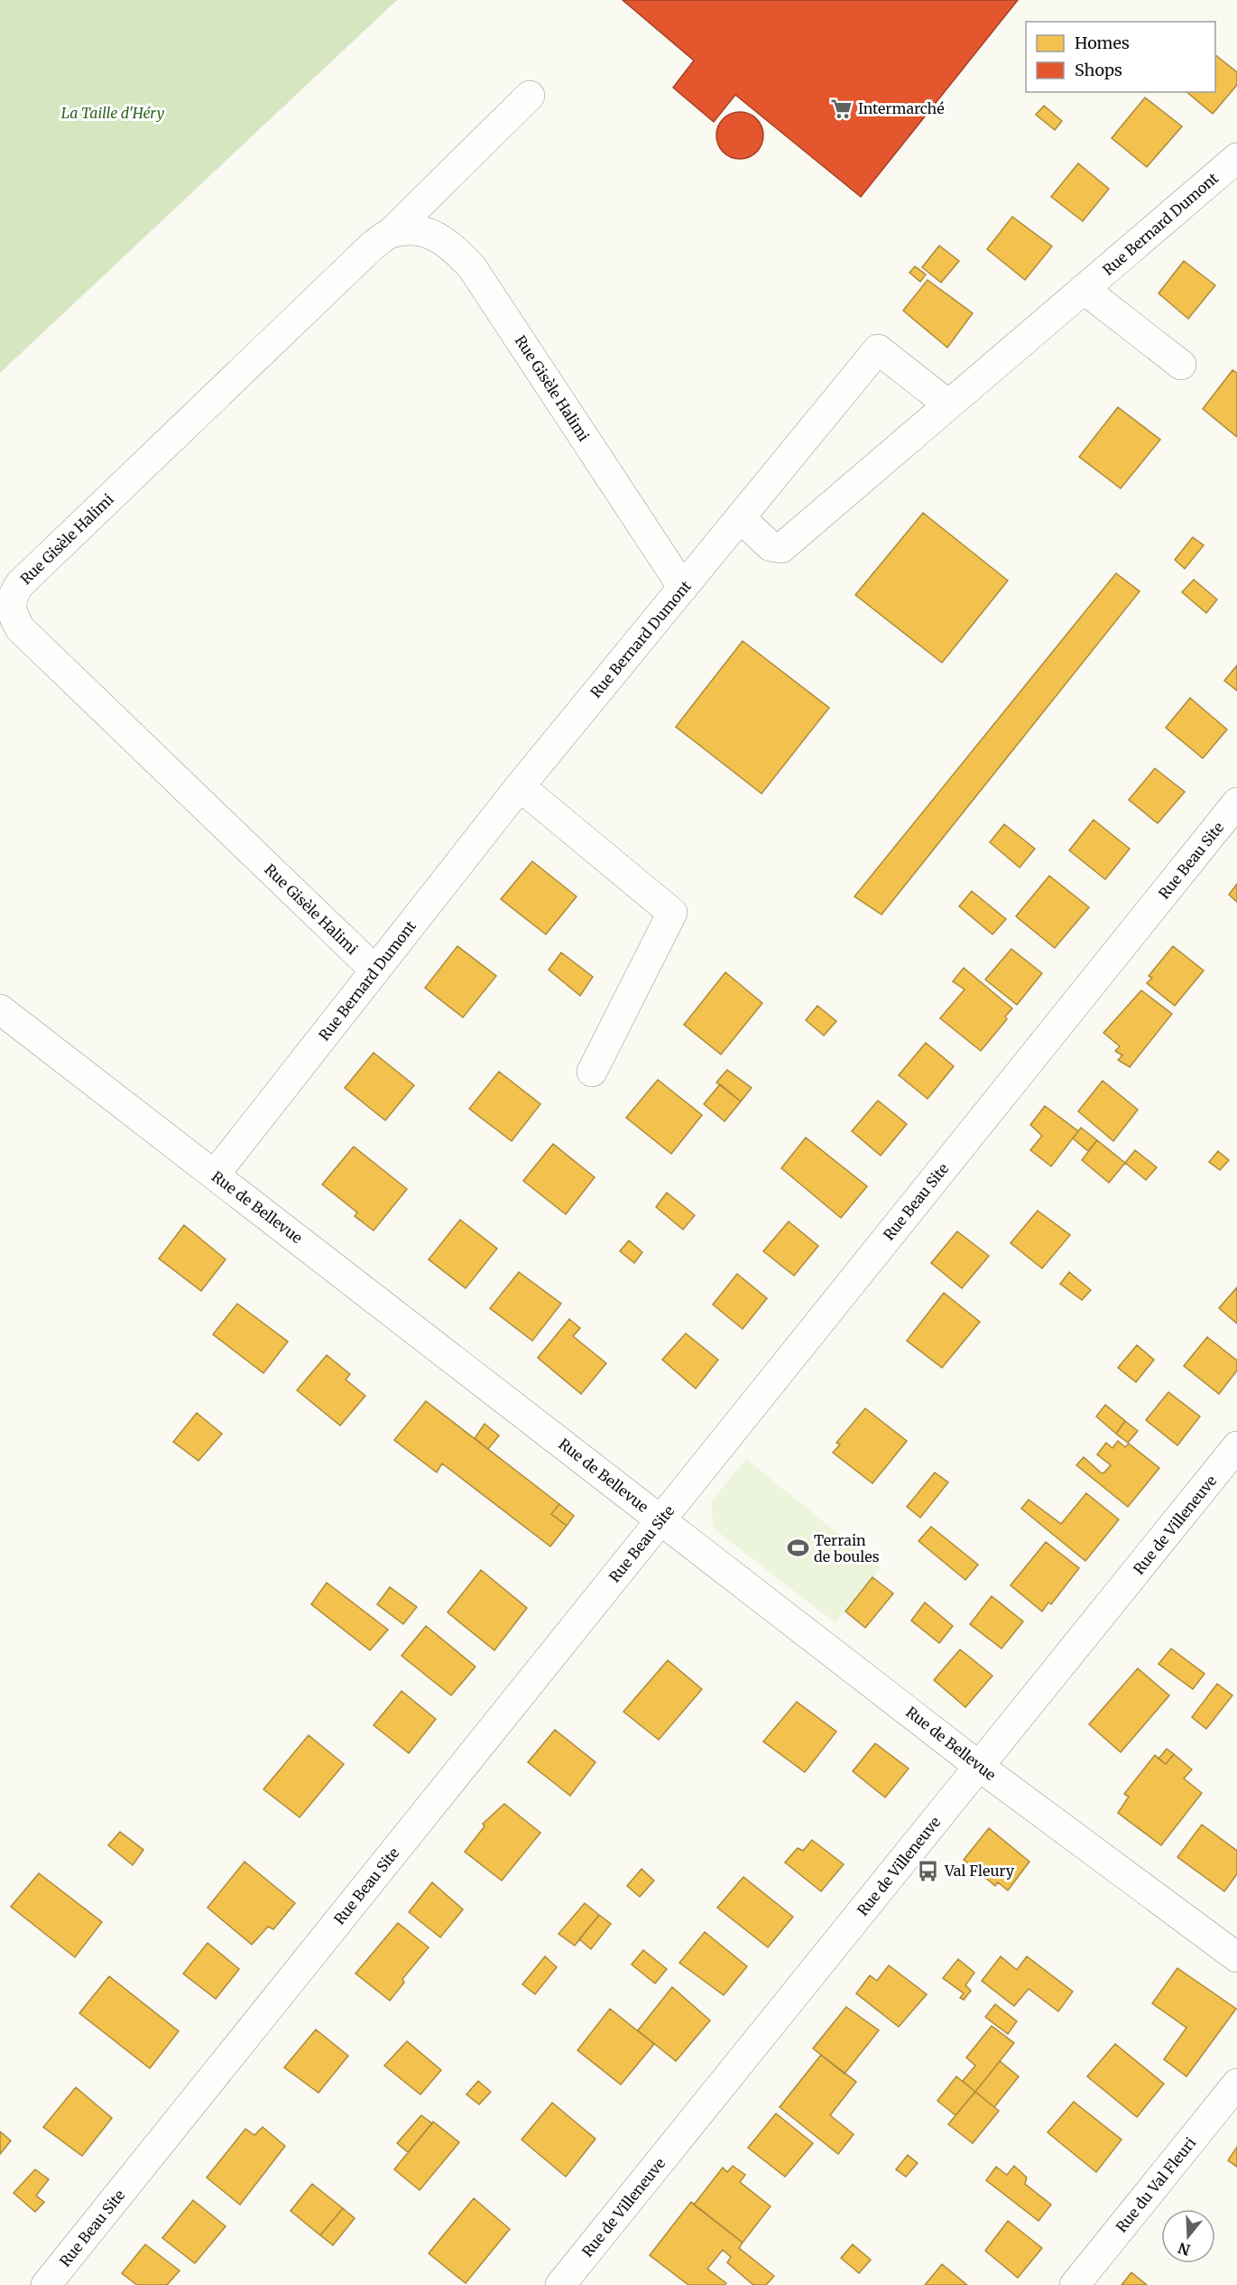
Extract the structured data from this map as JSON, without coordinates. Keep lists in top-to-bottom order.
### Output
{
  "streets": {
    "street": [
      "Rue Bernard Dumont",
      "Rue Gisèle Halimi",
      "Rue Beau Site",
      "Rue de Bellevue",
      "Rue de Villeneuve",
      "Rue du Val Fleuri"
    ]
  },
  "crossings": [
    ["Rue Bernard Dumont", "Rue Gisèle Halimi"],
    ["Rue Bernard Dumont", "Rue de Bellevue"],
    ["Rue Beau Site", "Rue de Bellevue"],
    ["Rue de Bellevue", "Rue de Villeneuve"]
  ],
  "parks": ["La Taille d'Héry"],
  "places": {
    "supermarket": ["Intermarché"],
    "sports": ["Terrain de boules"],
    "bus stop": ["Val Fleury"]
  },
  "legend": ["Homes", "Shops"],
  "north": "bottom"
}
